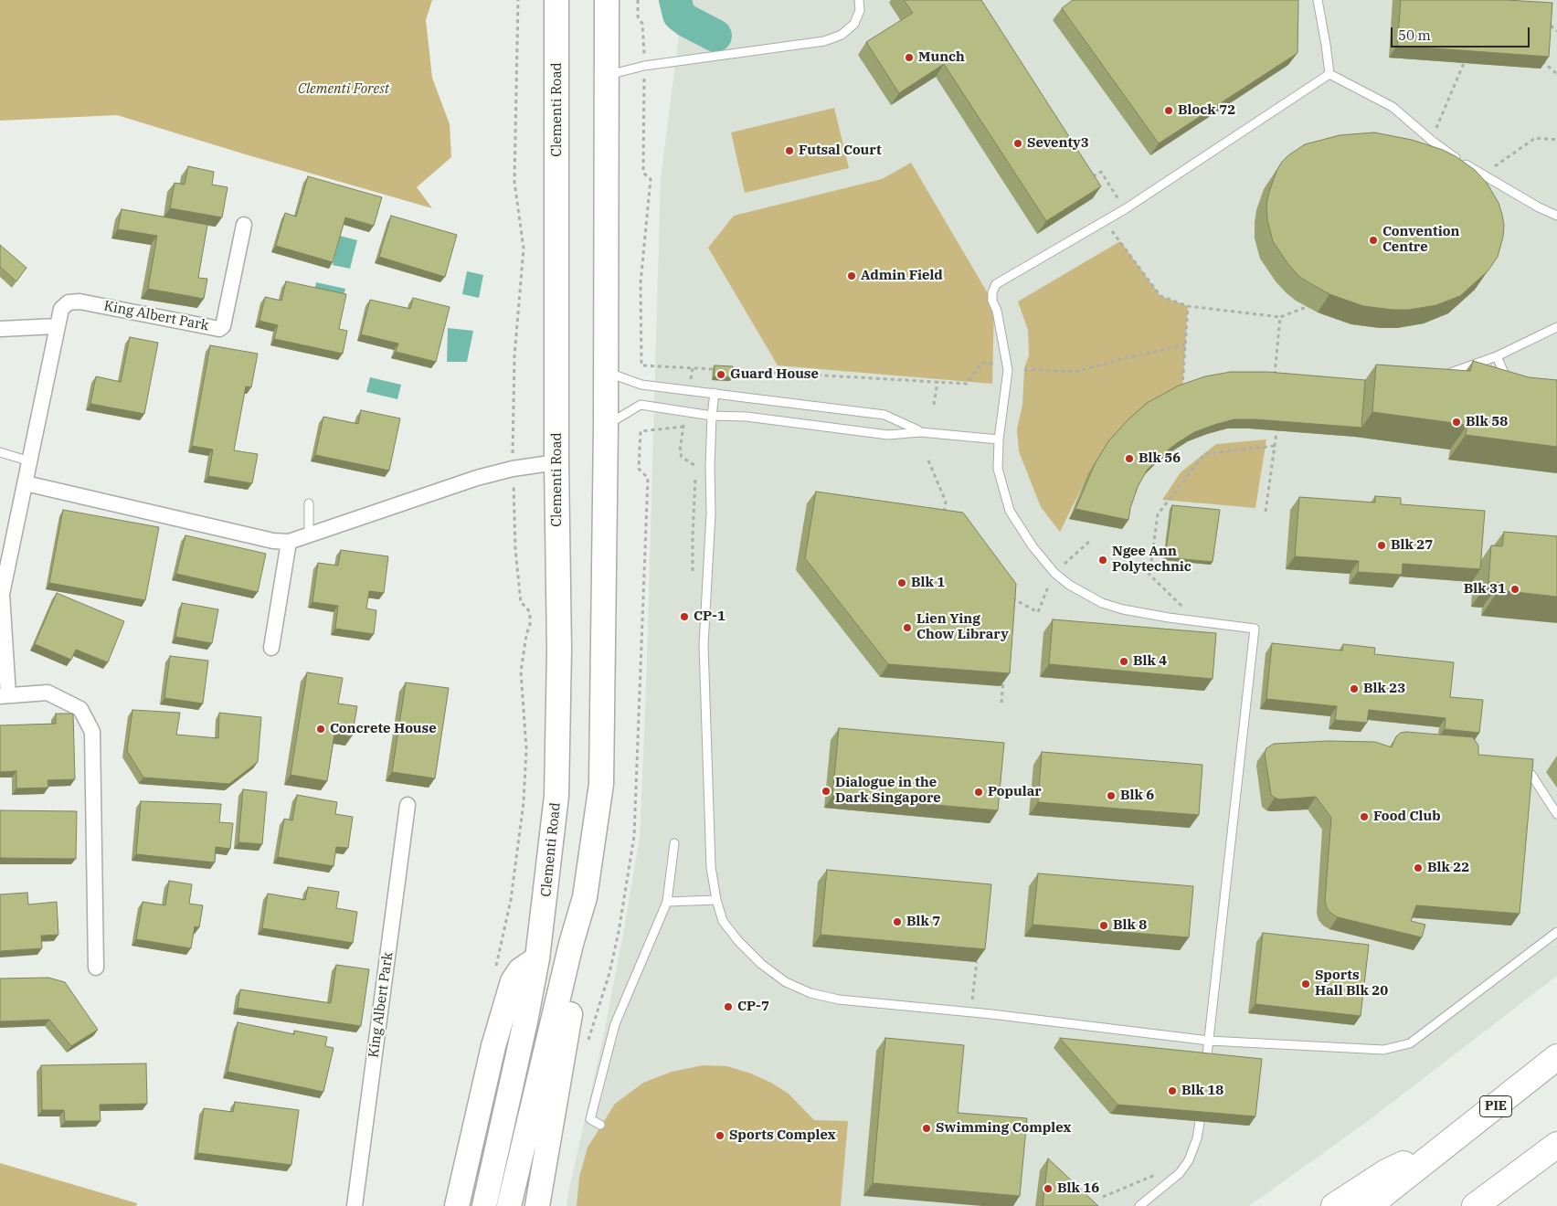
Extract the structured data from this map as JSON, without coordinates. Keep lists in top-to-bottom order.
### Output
{
  "streets": {
    "highway": ["PIE"],
    "main road": ["Clementi Road"],
    "street": ["King Albert Park"]
  },
  "parks": ["Clementi Forest"],
  "places": [
    "Munch",
    "Block 72",
    "Seventy3",
    "Futsal Court",
    "Convention Centre",
    "Admin Field",
    "Guard House",
    "Blk 58",
    "Blk 56",
    "Blk 27",
    "Ngee Ann Polytechnic",
    "Blk 1",
    "Blk 31",
    "CP-1",
    "Lien Ying Chow Library",
    "Blk 4",
    "Blk 23",
    "Concrete House",
    "Dialogue in the Dark Singapore",
    "Popular",
    "Blk 6",
    "Food Club",
    "Blk 22",
    "Blk 7",
    "Blk 8",
    "Sports Hall Blk 20",
    "CP-7",
    "Blk 18",
    "Swimming Complex",
    "Sports Complex",
    "Blk 16"
  ],
  "scale_bar": "50 m"
}
